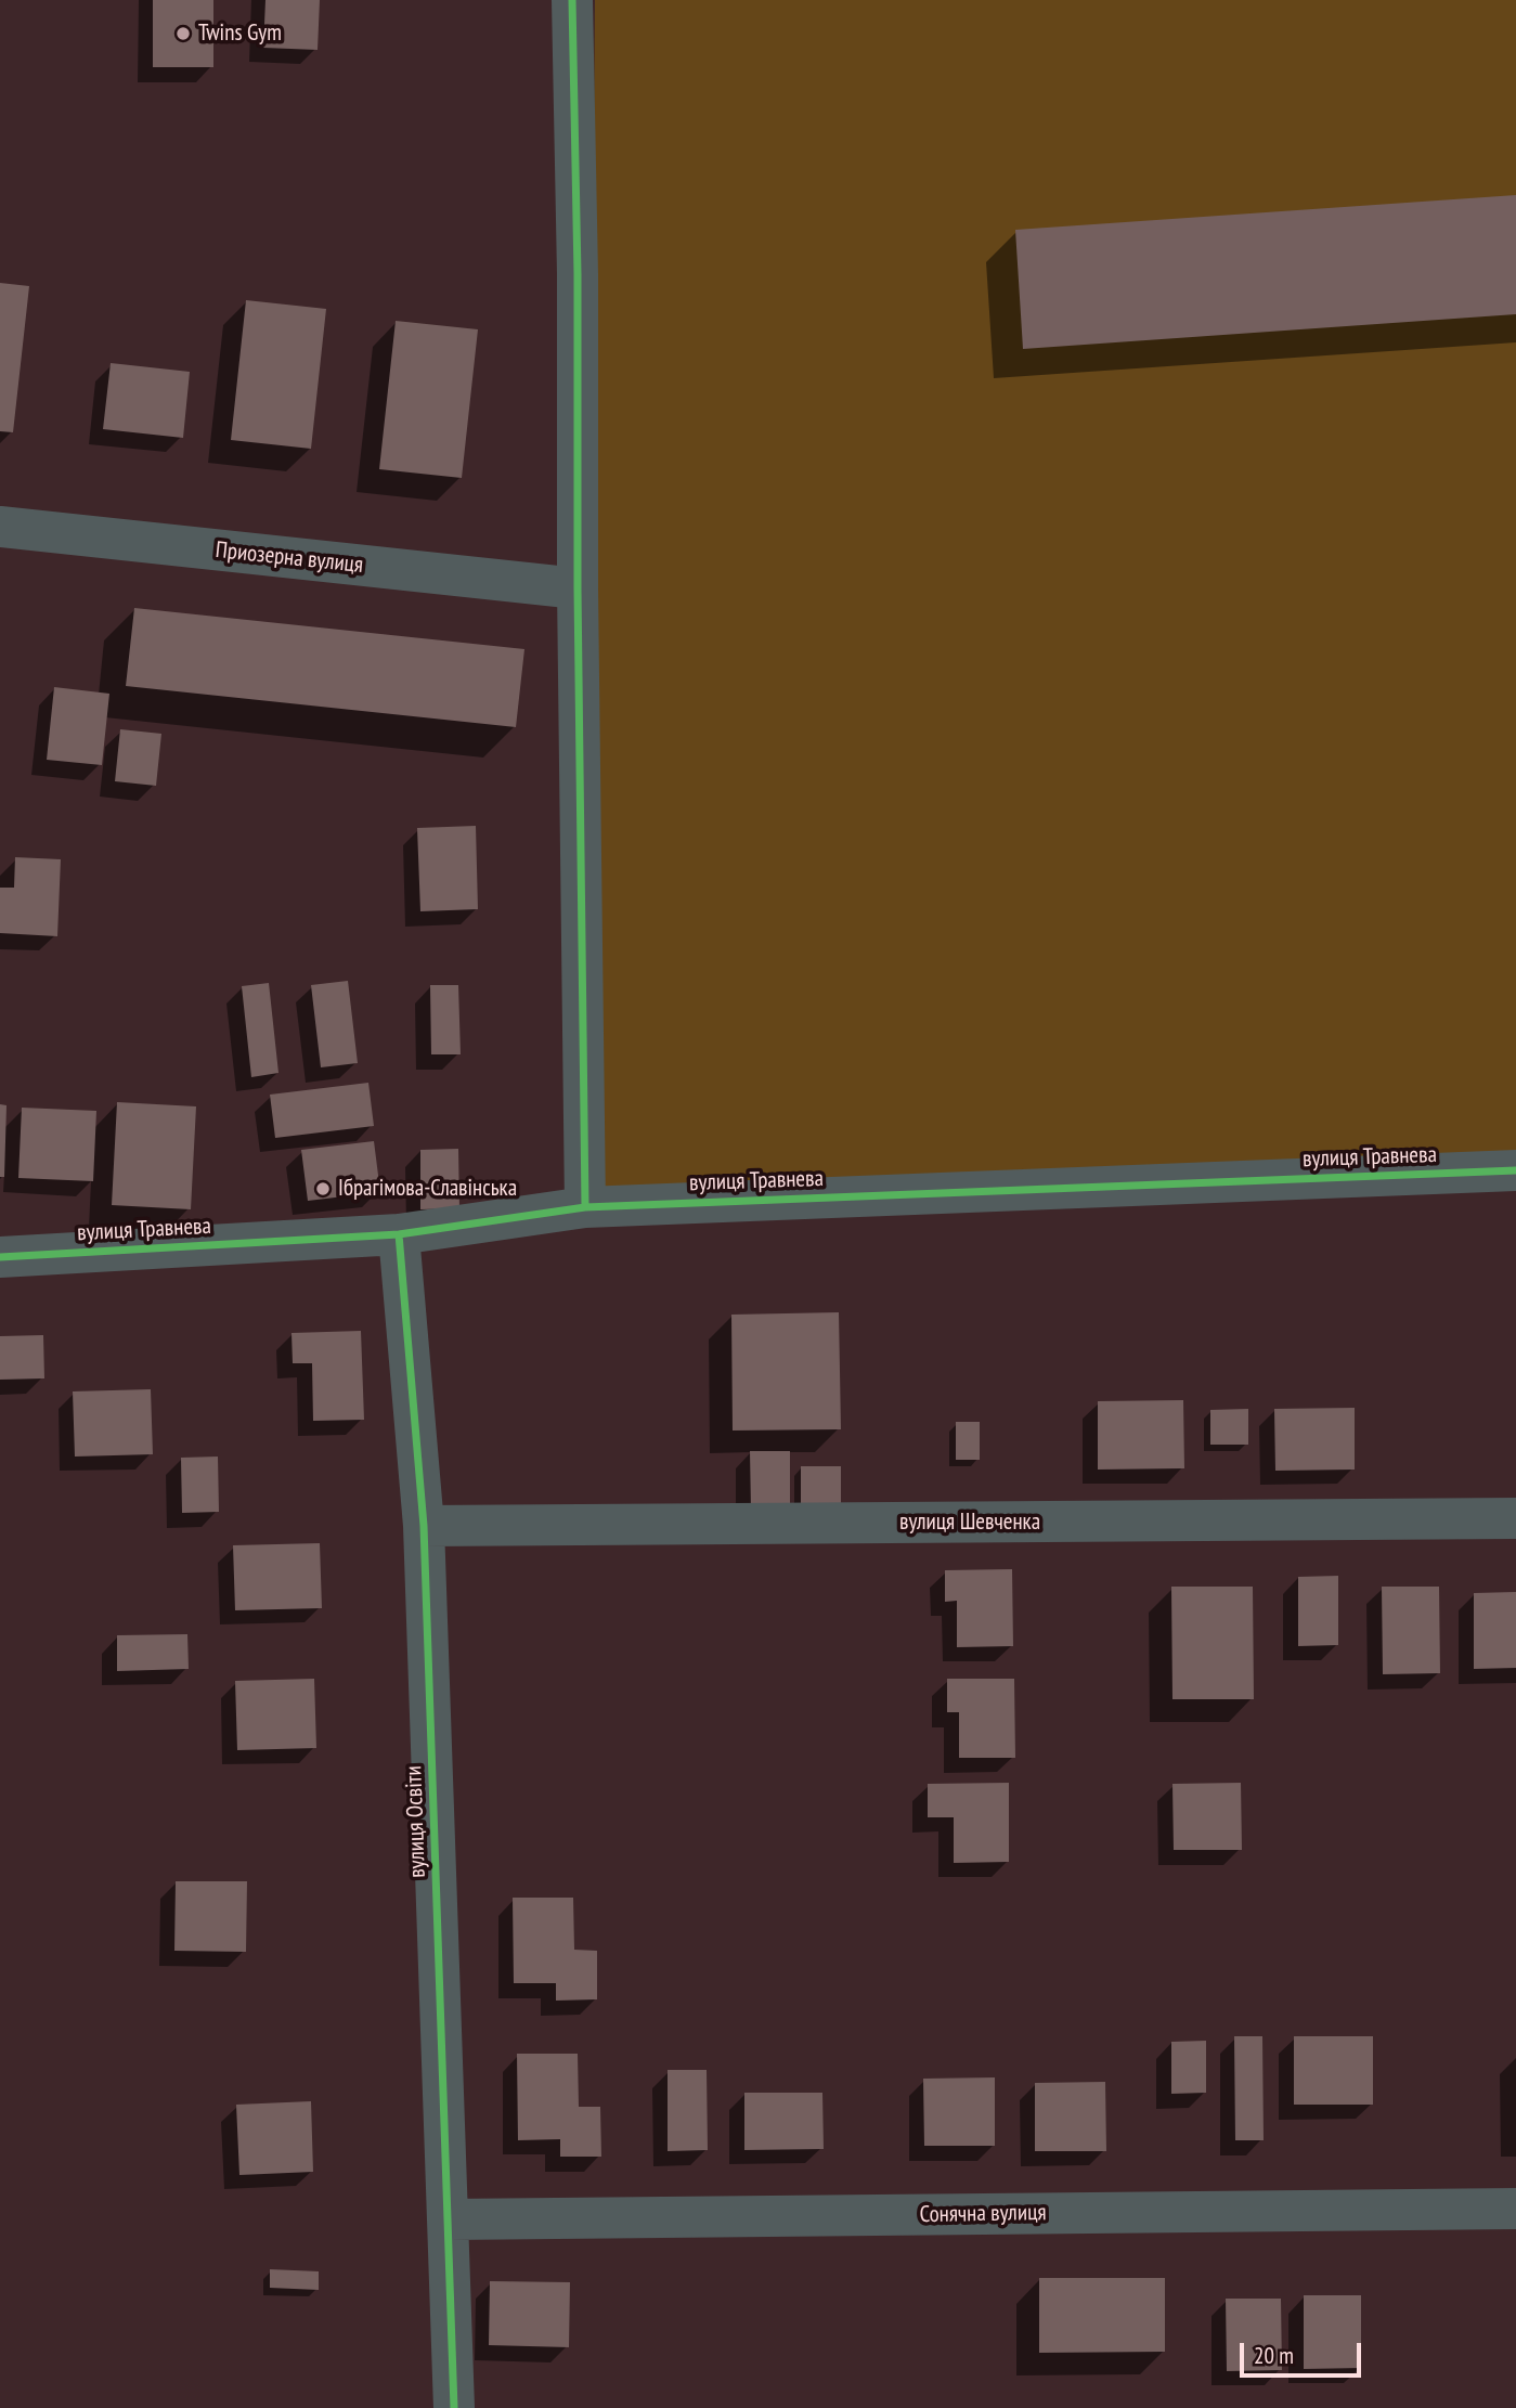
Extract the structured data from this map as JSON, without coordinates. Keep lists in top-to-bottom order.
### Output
{
  "streets": {
    "street": [
      "Приозерна вулиця",
      "вулиця Травнева",
      "вулиця Шевченка",
      "вулиця Освіти",
      "Сонячна вулиця"
    ]
  },
  "crossings": [
    ["вулиця Травнева", "вулиця Освіти"],
    ["вулиця Шевченка", "вулиця Освіти"],
    ["вулиця Освіти", "Сонячна вулиця"]
  ],
  "places": ["Twins Gym", "Ібрагімова-Славінська"],
  "scale_bar": "20 m"
}
